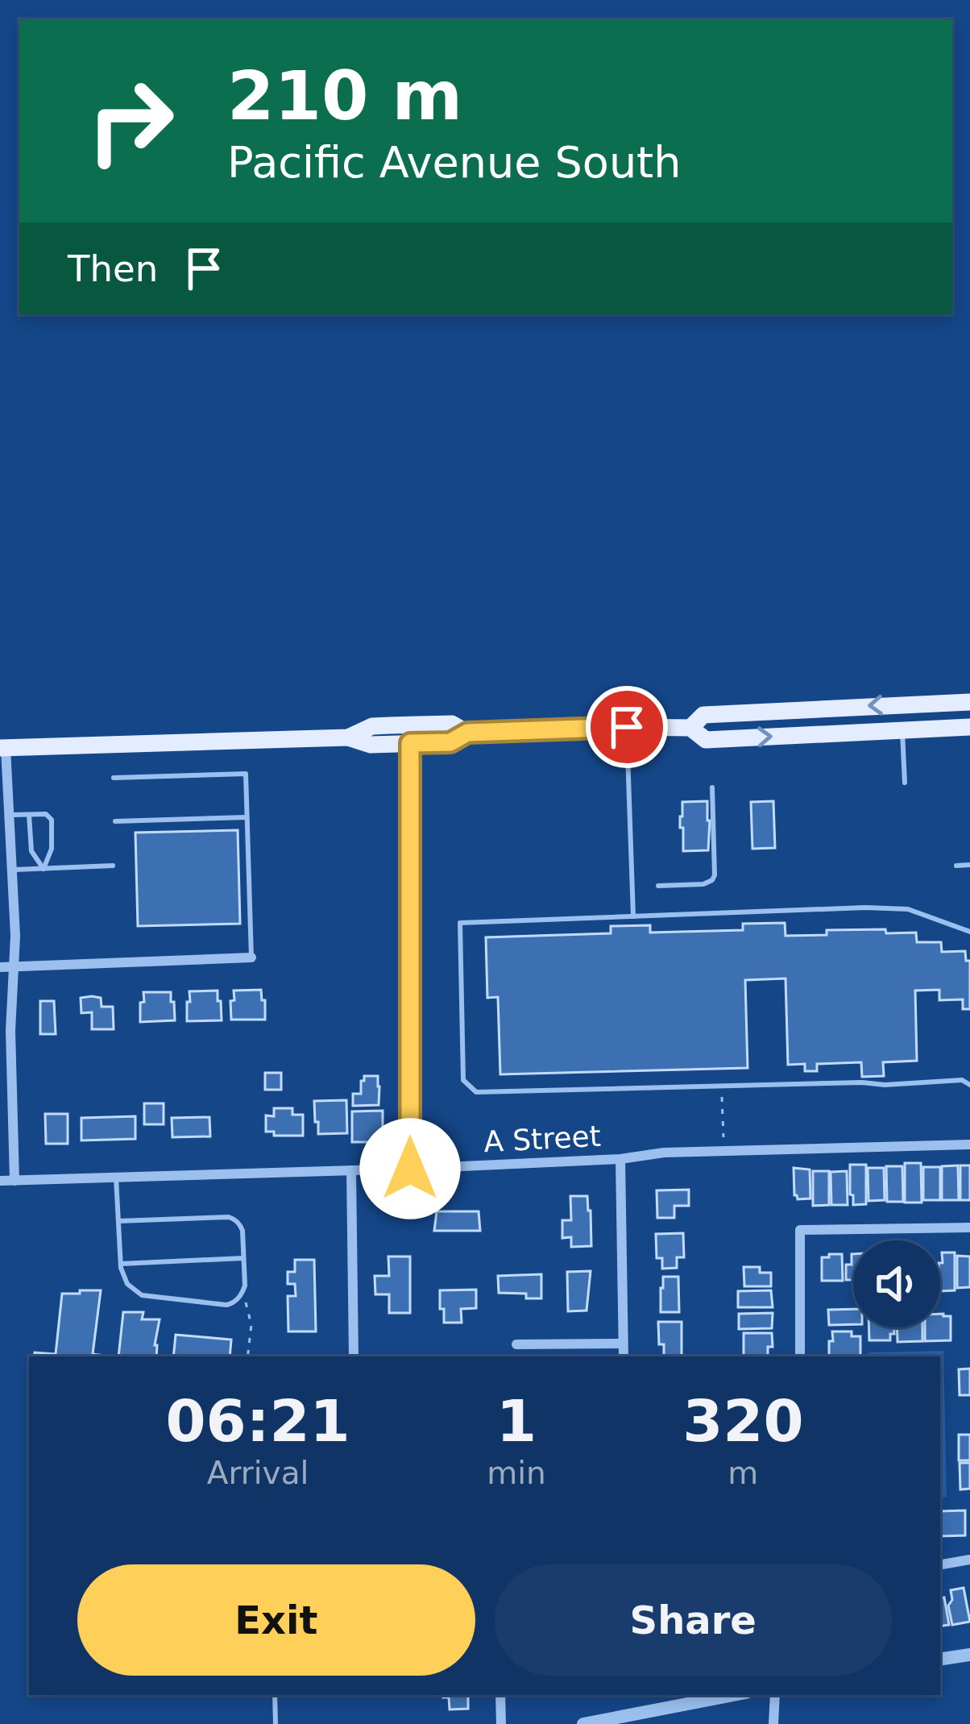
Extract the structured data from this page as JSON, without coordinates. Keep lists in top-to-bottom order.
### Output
{
  "streets": {
    "street": ["A Street"]
  },
  "page": {
    "turn": ["210 m", "Pacific Avenue South"],
    "then": "Then",
    "eta": [
      "06:21",
      "Arrival",
      "1",
      "min",
      "320",
      "m"
    ],
    "buttons": ["Exit", "Share"]
  }
}
